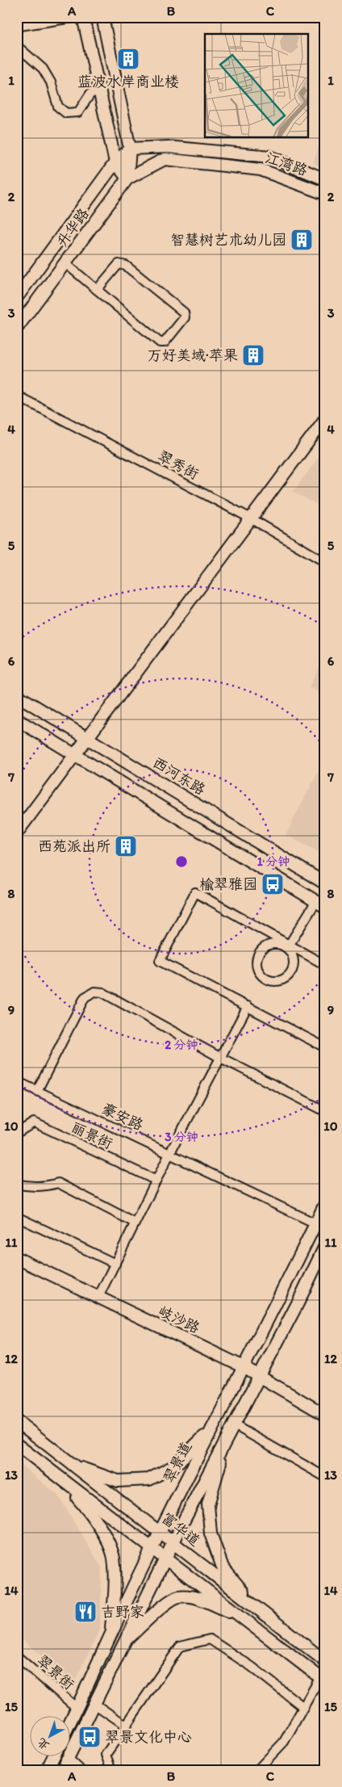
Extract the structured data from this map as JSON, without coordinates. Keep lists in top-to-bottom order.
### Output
{
  "streets": {
    "street": [
      "江湾路",
      "升华路",
      "翠秀街",
      "西河东路",
      "豪安路",
      "丽景街",
      "岐沙路",
      "翠景道",
      "富华道",
      "翠景街"
    ]
  },
  "crossings": [
    ["江湾路", "升华路"],
    ["豪安路", "翠景道"],
    ["岐沙路", "翠景道"],
    ["翠景道", "富华道"],
    ["翠景道", "翠景街"]
  ],
  "places": {
    "building": [
      "蓝波水岸商业楼",
      "智慧树艺术幼儿园",
      "万好美域·苹果",
      "西苑派出所"
    ],
    "bus stop": ["榆翠雅园", "翠景文化中心"],
    "restaurant": ["吉野家"]
  },
  "north": "bottom left",
  "grid": {
    "columns": ["A", "B", "C"],
    "rows": [
      "1",
      "2",
      "3",
      "4",
      "5",
      "6",
      "7",
      "8",
      "9",
      "10",
      "11",
      "12",
      "13",
      "14",
      "15"
    ]
  },
  "rings": ["1 分钟", "2 分钟", "3 分钟"]
}
